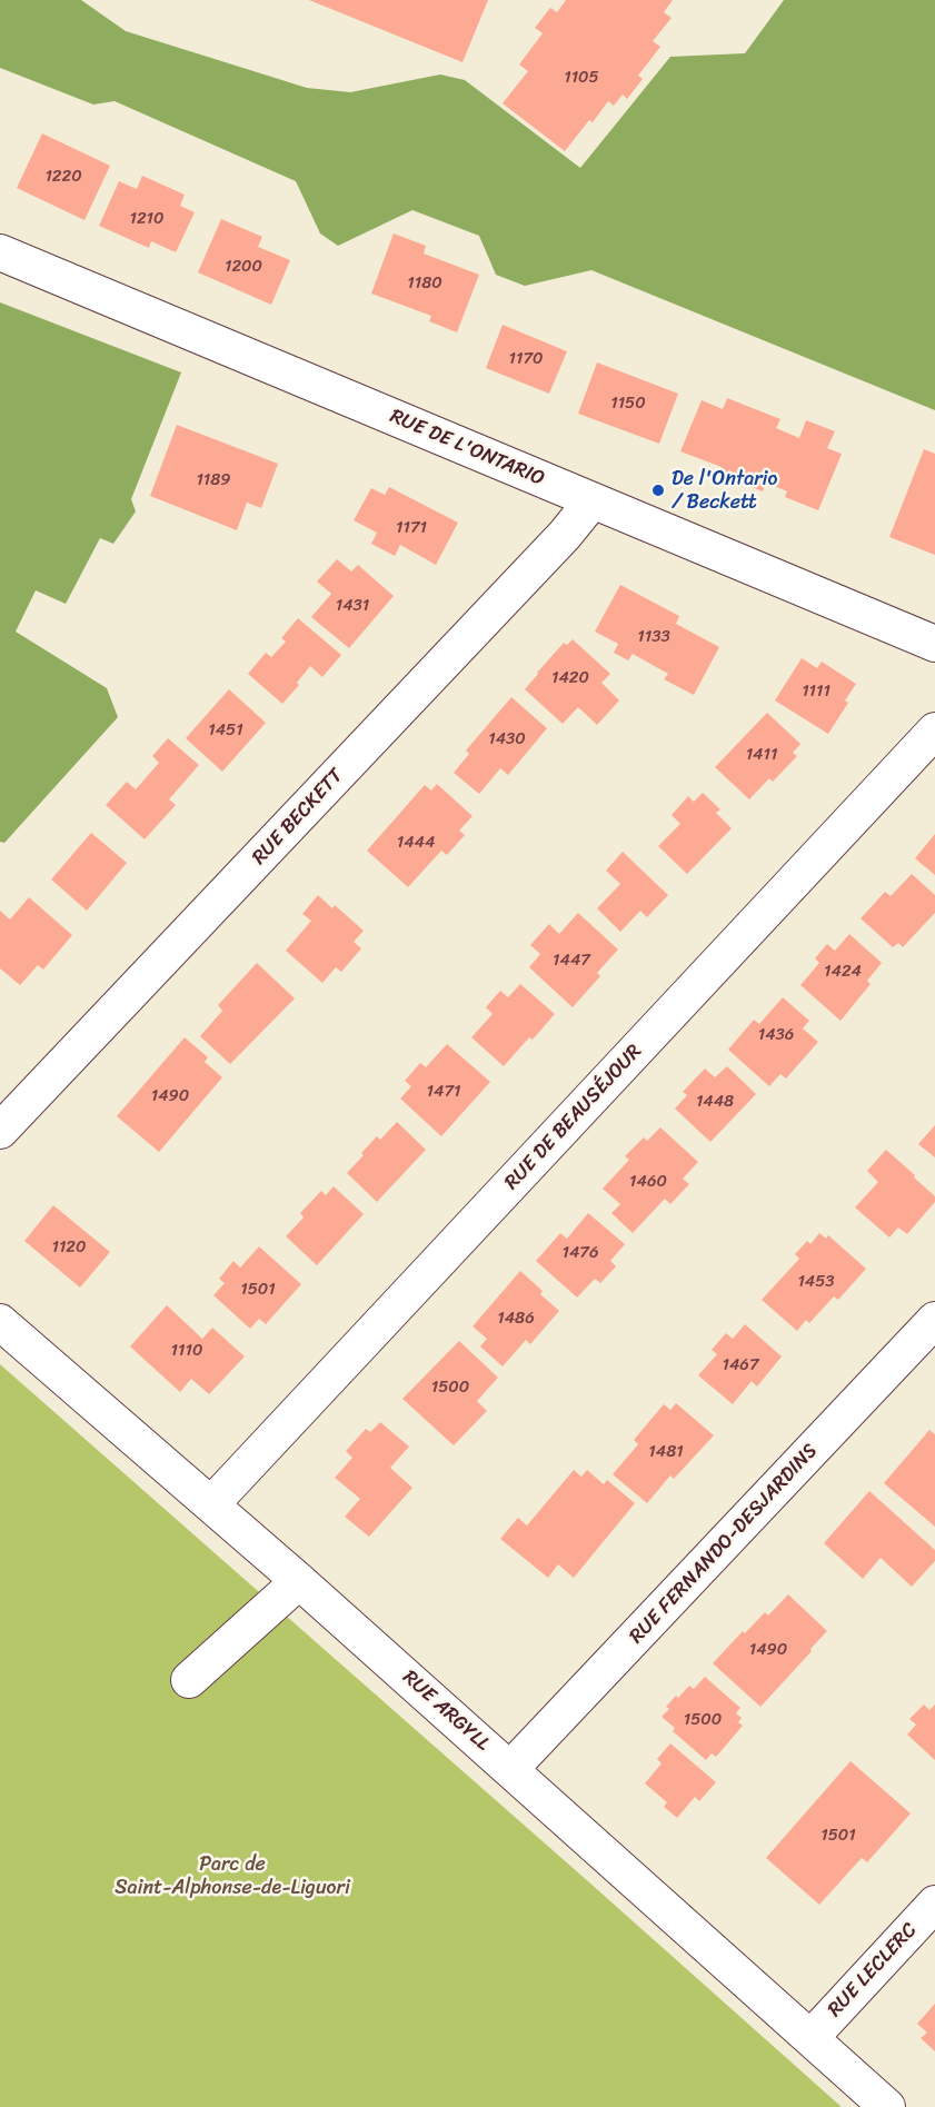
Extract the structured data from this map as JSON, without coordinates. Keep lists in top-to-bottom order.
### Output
{
  "streets": {
    "street": [
      "RUE DE L'ONTARIO",
      "RUE BECKETT",
      "RUE DE BEAUSÉJOUR",
      "RUE FERNANDO-DESJARDINS",
      "RUE ARGYLL",
      "RUE LECLERC"
    ]
  },
  "crossings": [
    ["RUE DE L'ONTARIO", "RUE BECKETT"],
    ["RUE DE BEAUSÉJOUR", "RUE ARGYLL"],
    ["RUE FERNANDO-DESJARDINS", "RUE ARGYLL"],
    ["RUE ARGYLL", "RUE LECLERC"]
  ],
  "parks": ["Parc de Saint-Alphonse-de-Liguori"],
  "places": ["De l'Ontario / Beckett"],
  "house_numbers": [
    "1105",
    "1220",
    "1210",
    "1200",
    "1180",
    "1170",
    "1150",
    "1189",
    "1171",
    "1431",
    "1133",
    "1420",
    "1111",
    "1451",
    "1430",
    "1411",
    "1444",
    "1447",
    "1424",
    "1436",
    "1471",
    "1490",
    "1448",
    "1460",
    "1120",
    "1476",
    "1453",
    "1501",
    "1486",
    "1110",
    "1467",
    "1500",
    "1481",
    "1490",
    "1500",
    "1501"
  ]
}
